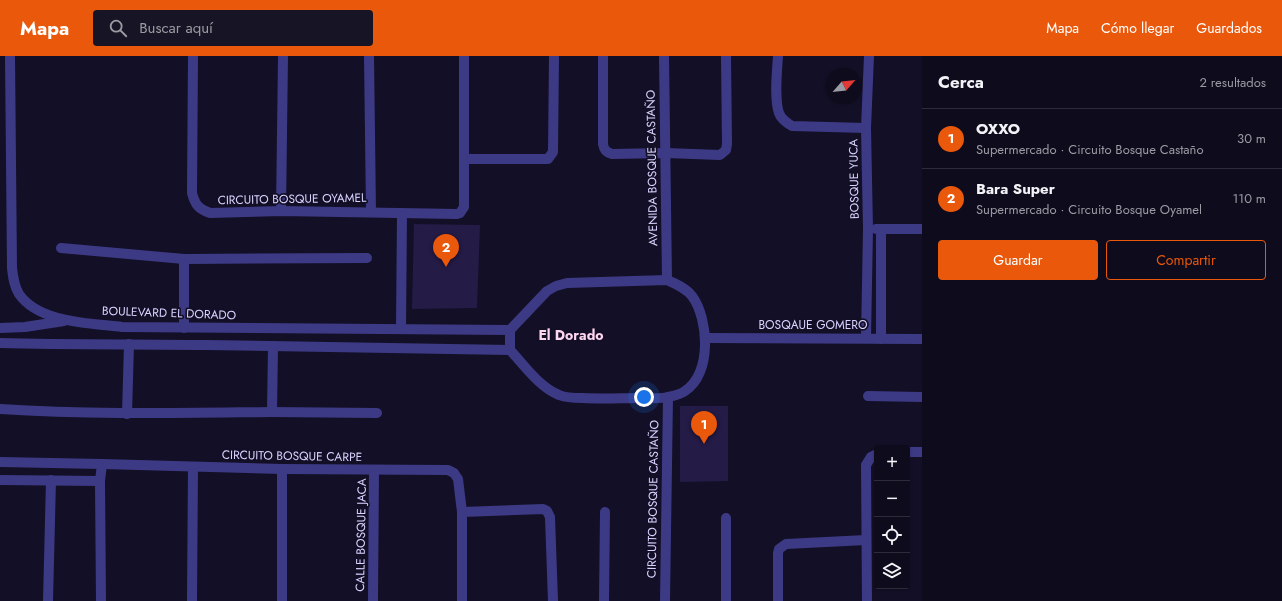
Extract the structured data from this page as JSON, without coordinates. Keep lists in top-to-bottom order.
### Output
{
  "streets": {
    "street": [
      "AVENIDA BOSQUE CASTAÑO",
      "BOSQUE YUCA",
      "CIRCUITO BOSQUE OYAMEL",
      "BOULEVARD EL DORADO",
      "BOSQAUE GOMERO",
      "CIRCUITO BOSQUE CARPE",
      "CIRCUITO BOSQUE CASTAÑO",
      "CALLE BOSQUE JACA"
    ]
  },
  "crossings": [
    ["BOSQUE YUCA", "BOSQAUE GOMERO"],
    ["CIRCUITO BOSQUE CARPE", "CALLE BOSQUE JACA"]
  ],
  "districts": ["El Dorado"],
  "north": "top right",
  "page": {
    "header": "Mapa",
    "search": "Buscar aquí",
    "nav": ["Mapa", "Cómo llegar", "Guardados"],
    "heading": ["Cerca", "2 resultados"],
    "list": [
      {
        "mark": "1",
        "name": "OXXO",
        "note": "Supermercado · Circuito Bosque Castaño",
        "value": "30 m"
      },
      {
        "mark": "2",
        "name": "Bara Super",
        "note": "Supermercado · Circuito Bosque Oyamel",
        "value": "110 m"
      }
    ],
    "buttons": ["Guardar", "Compartir"],
    "pins": ["2", "1"],
    "map_buttons": ["+", "−"]
  }
}
